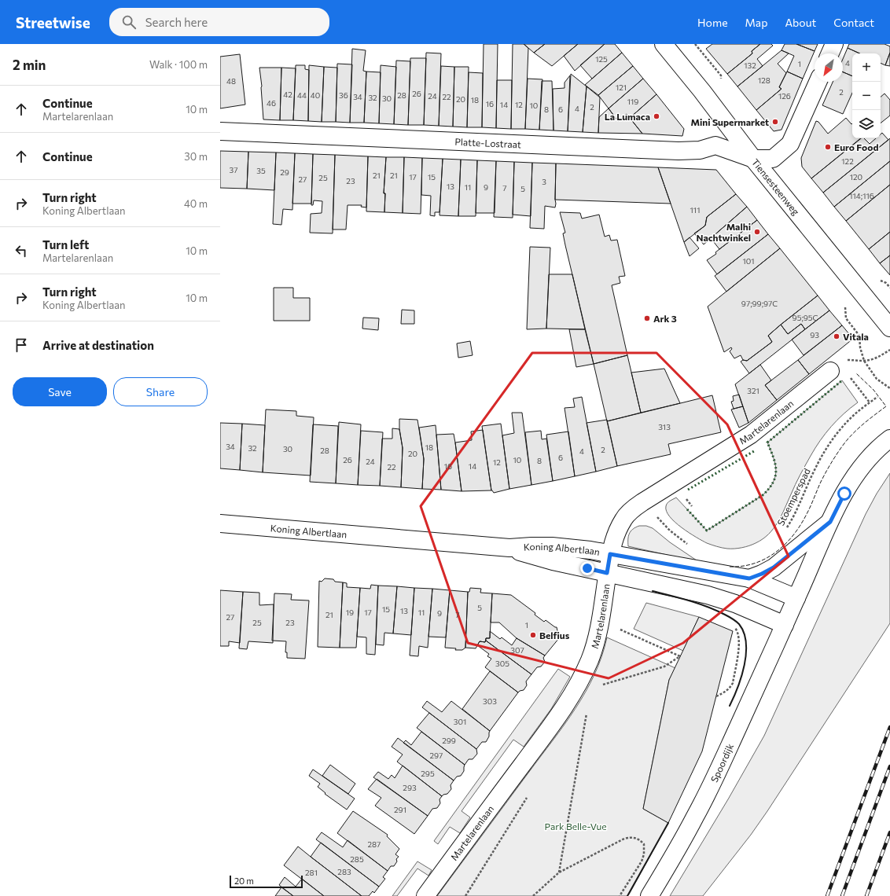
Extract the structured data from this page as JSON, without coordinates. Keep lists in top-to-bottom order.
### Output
{
  "streets": {
    "street": [
      "Platte-Lostraat",
      "Tiensesteenweg",
      "Martelarenlaan",
      "Koning Albertlaan",
      "Spoordijk"
    ],
    "path": ["Stoemperspad"]
  },
  "crossings": [
    ["Platte-Lostraat", "Tiensesteenweg"],
    ["Martelarenlaan", "Koning Albertlaan"],
    ["Koning Albertlaan", "Spoordijk"]
  ],
  "parks": ["Park Belle-Vue"],
  "places": [
    "La Lumaca",
    "Mini Supermarket",
    "Euro Food",
    "Malhi Nachtwinkel",
    "Ark 3",
    "Vitala",
    "Belfius"
  ],
  "house_numbers": [
    "125",
    "4",
    "1",
    "132",
    "128",
    "48",
    "121",
    "2",
    "26",
    "42",
    "44",
    "40",
    "36",
    "28",
    "24",
    "126",
    "34",
    "22",
    "32",
    "30",
    "20",
    "18",
    "119",
    "46",
    "16",
    "14",
    "12",
    "10",
    "2",
    "4",
    "8",
    "6",
    "122",
    "37",
    "35",
    "29",
    "21",
    "21",
    "17",
    "15",
    "120",
    "25",
    "27",
    "23",
    "3",
    "13",
    "11",
    "9",
    "7",
    "5",
    "114;116",
    "111",
    "101",
    "97;99;97C",
    "95;95C",
    "93",
    "321",
    "313",
    "34",
    "18",
    "32",
    "30",
    "2",
    "28",
    "4",
    "20",
    "6",
    "26",
    "10",
    "8",
    "24",
    "12",
    "16",
    "14",
    "22",
    "5",
    "15",
    "13",
    "19",
    "17",
    "11",
    "9",
    "21",
    "7",
    "27",
    "25",
    "23",
    "1",
    "307",
    "305",
    "303",
    "301",
    "299",
    "297",
    "295",
    "293",
    "291",
    "287",
    "285",
    "283",
    "281"
  ],
  "scale_bar": "20 m",
  "north": "bottom left",
  "page": {
    "header": "Streetwise",
    "search": "Search here",
    "nav": [
      "Home",
      "Map",
      "About",
      "Contact"
    ],
    "heading": ["2 min", "Walk · 100 m"],
    "map_buttons": ["+", "−"],
    "list": [
      ["Continue", "Martelarenlaan", "10 m"],
      ["Continue", "30 m"],
      ["Turn right", "Koning Albertlaan", "40 m"],
      ["Turn left", "Martelarenlaan", "10 m"],
      ["Turn right", "Koning Albertlaan", "10 m"],
      "Arrive at destination"
    ],
    "buttons": ["Save", "Share"],
    "scale": "20 m"
  }
}
